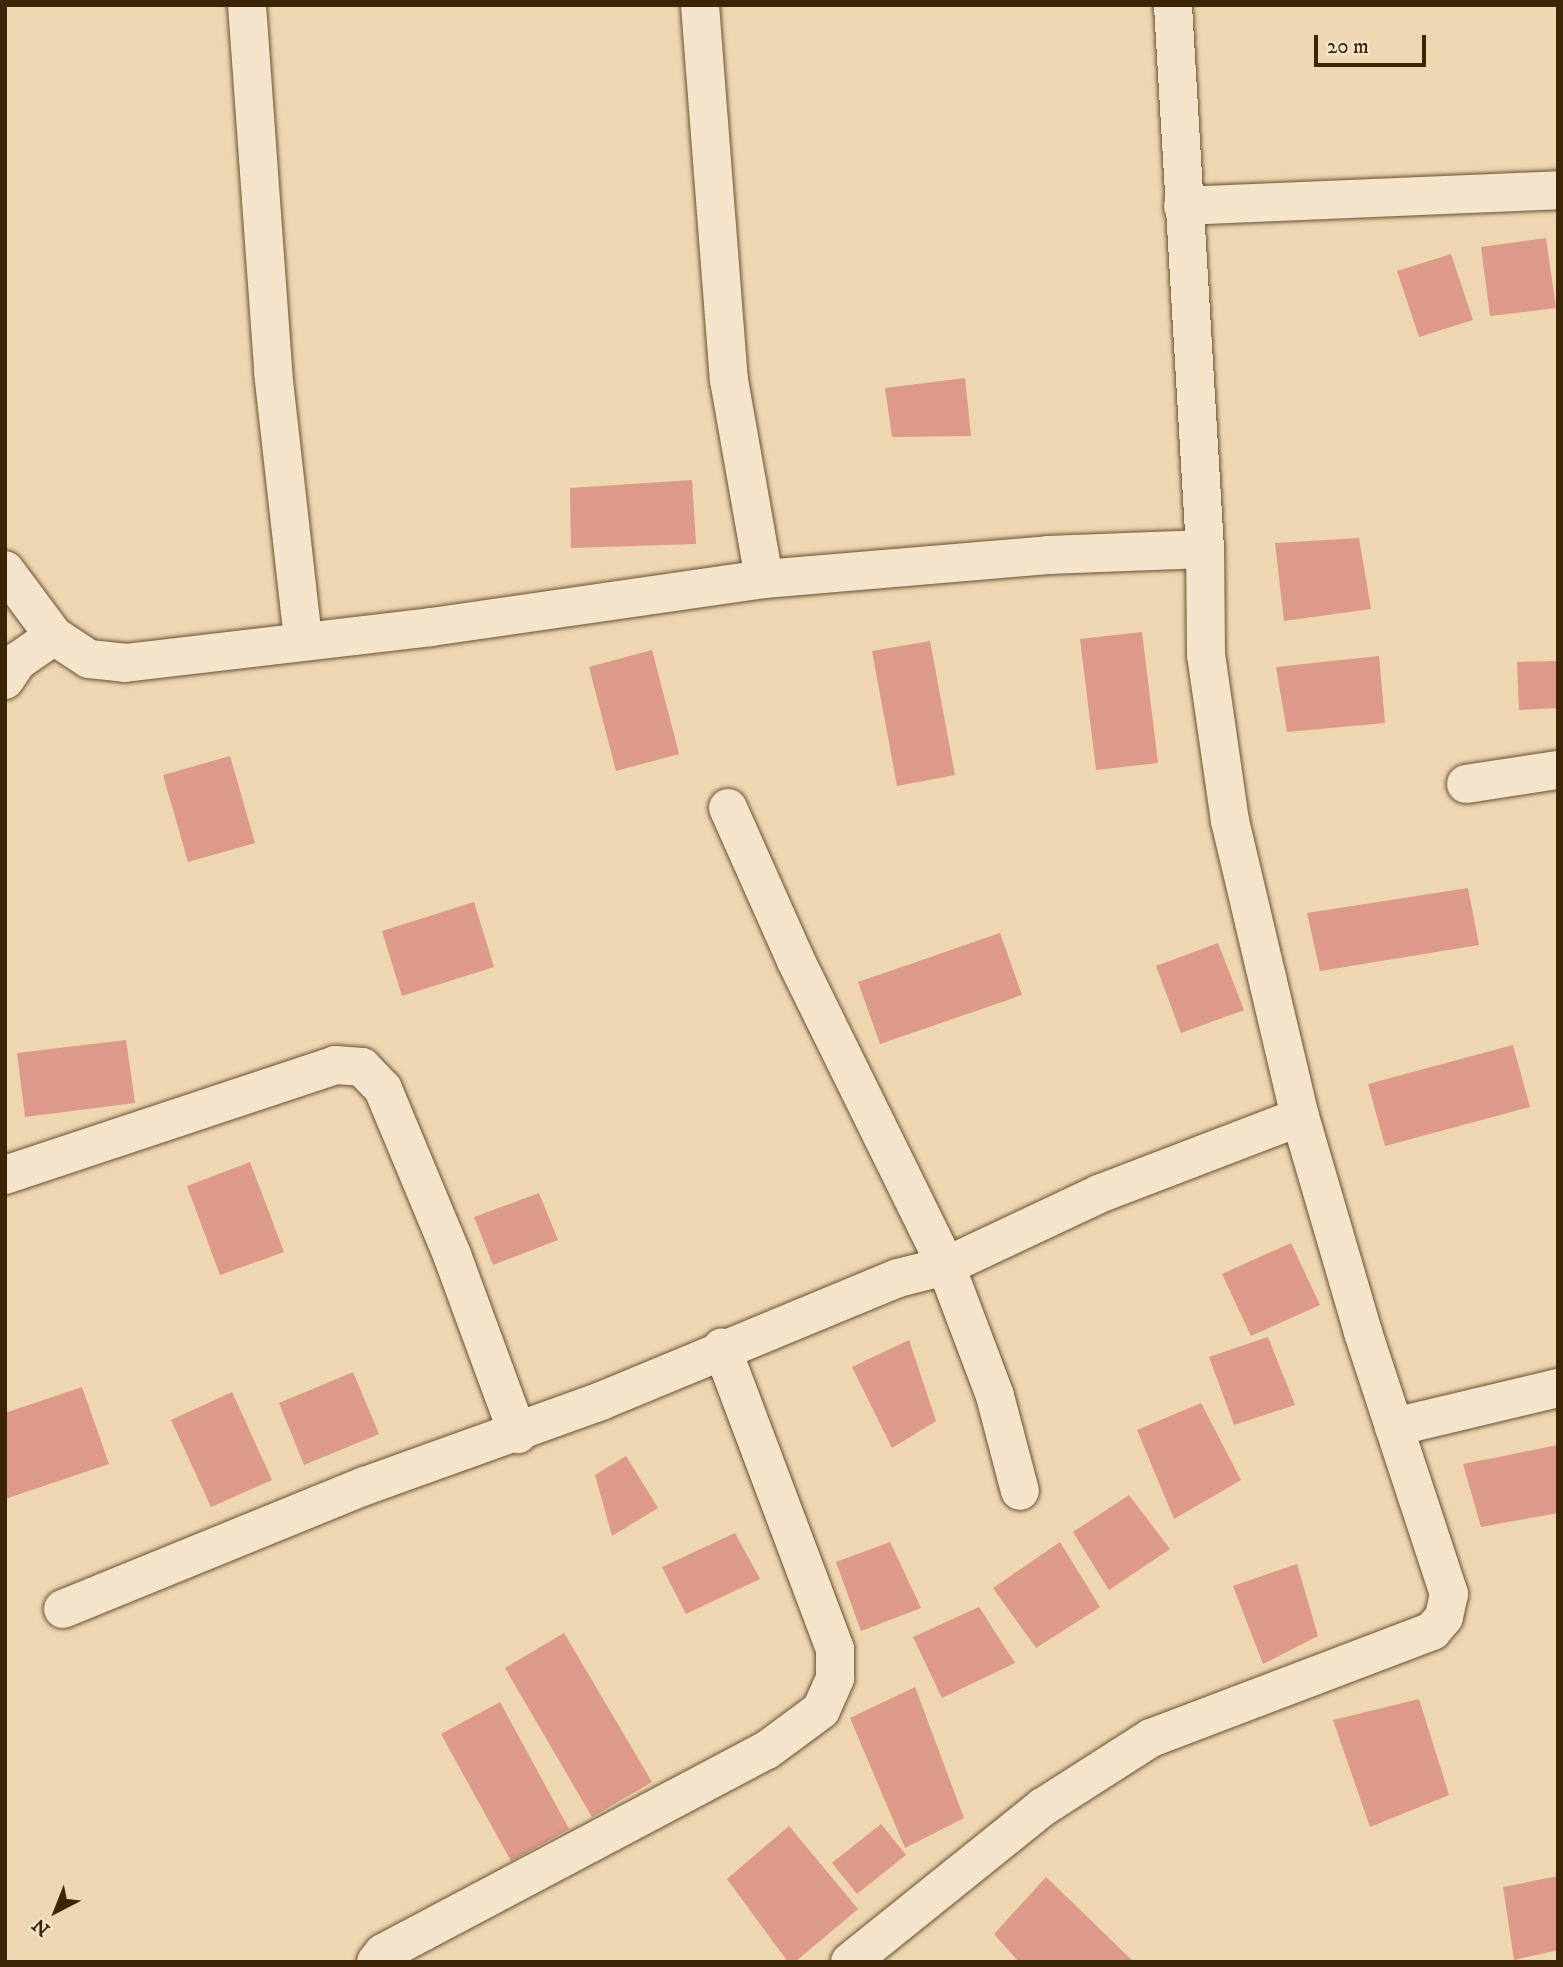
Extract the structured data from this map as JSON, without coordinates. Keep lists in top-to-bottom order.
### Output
{
  "scale_bar": "20 m",
  "north": "bottom left"
}
